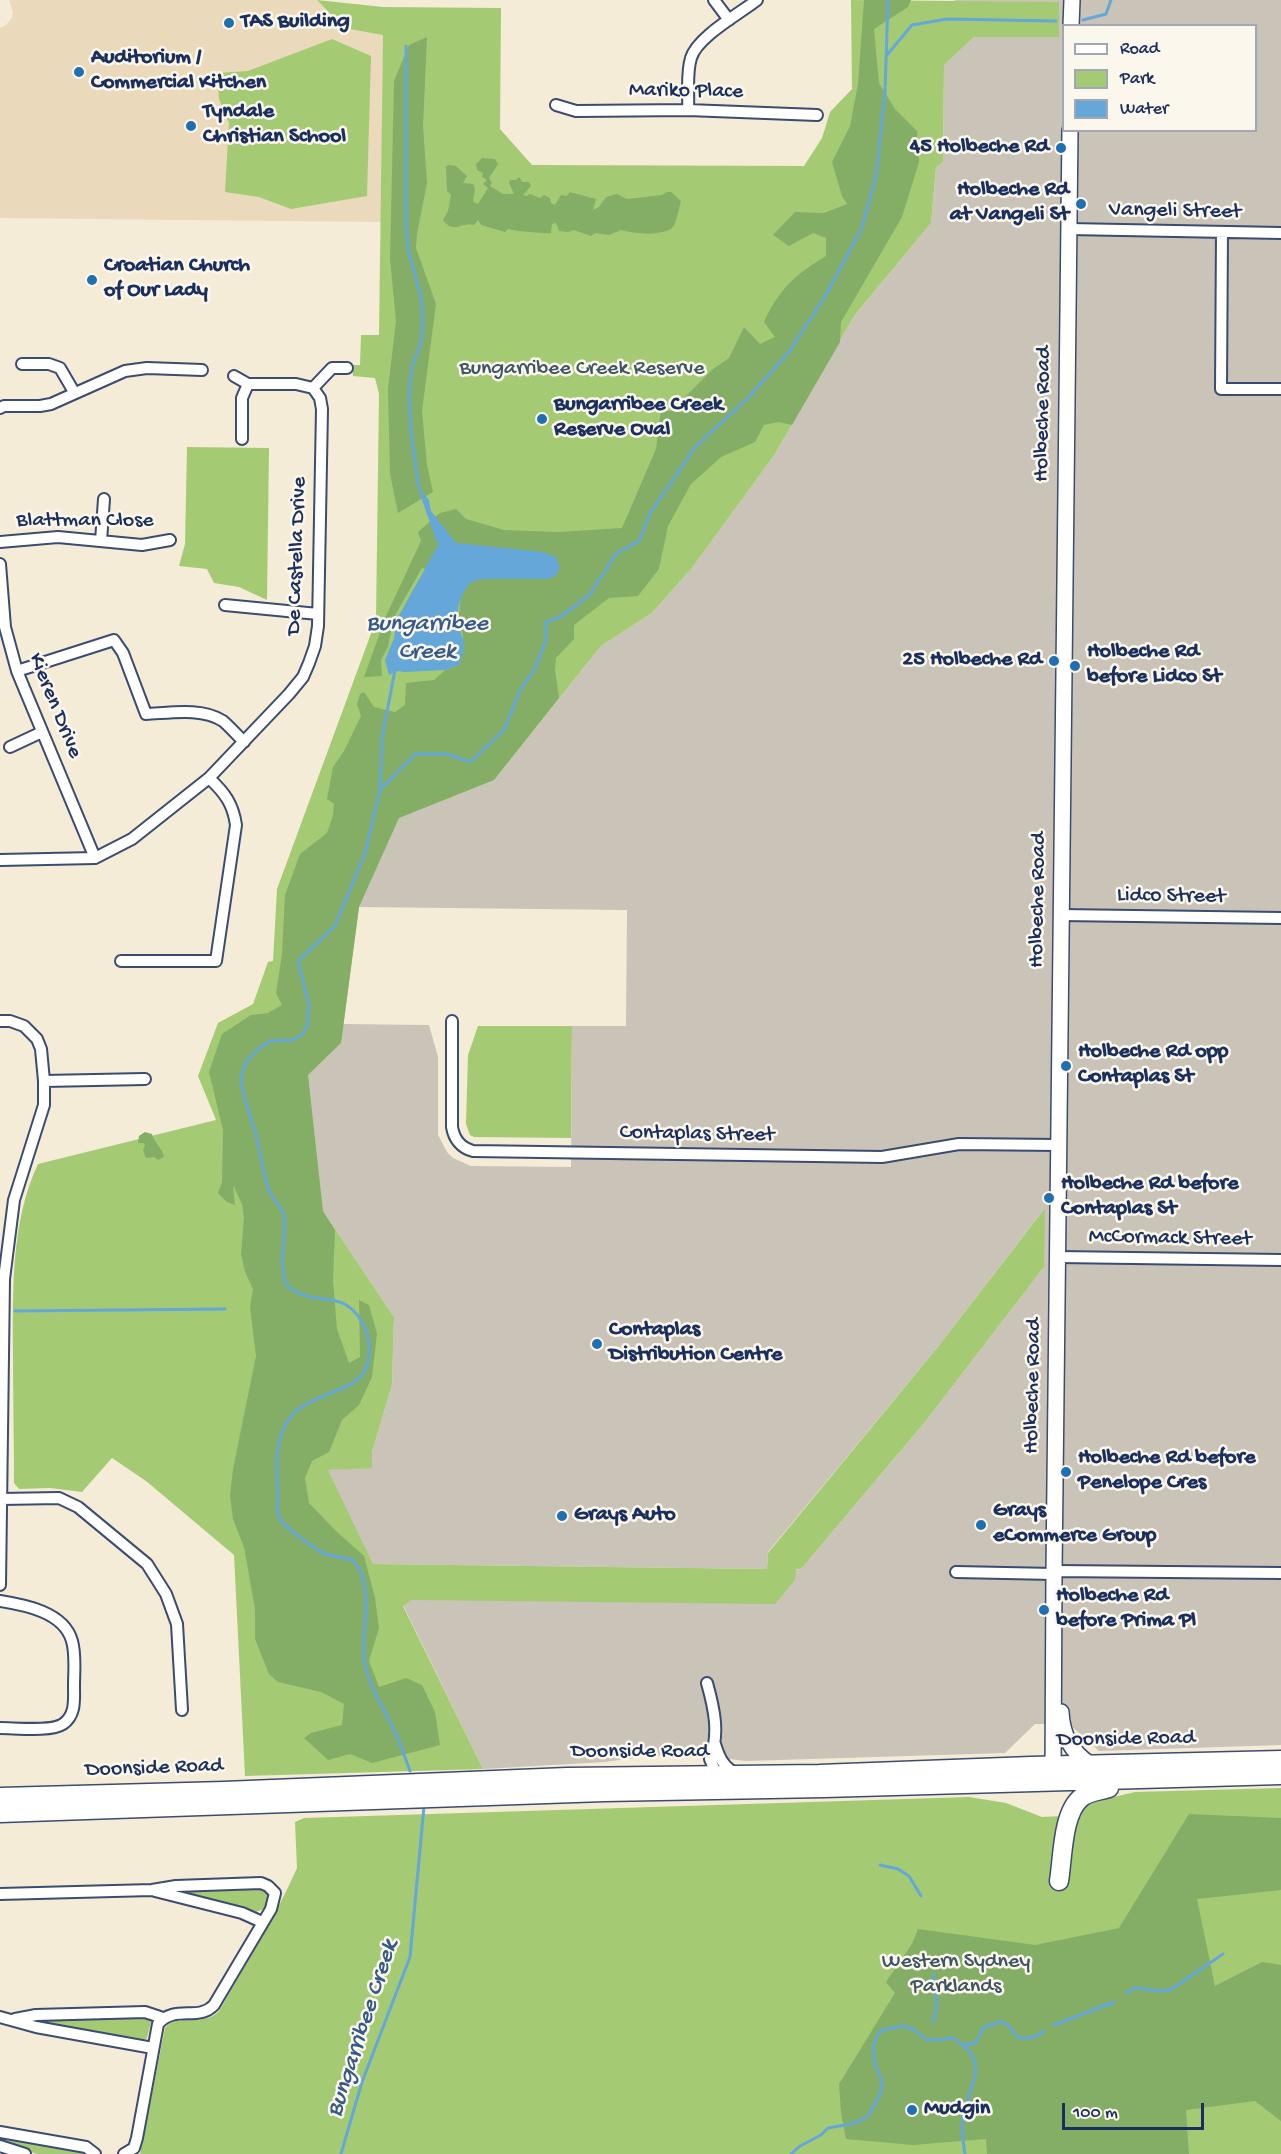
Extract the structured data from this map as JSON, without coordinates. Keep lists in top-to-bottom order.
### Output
{
  "streets": {
    "main road": ["Doonside Road"],
    "street": [
      "Mariko Place",
      "Vangeli Street",
      "Holbeche Road",
      "Blattman Close",
      "De Castella Drive",
      "Kieren Drive",
      "Lidco Street",
      "Contaplas Street",
      "McCormack Street"
    ]
  },
  "crossings": [
    ["Vangeli Street", "Holbeche Road"],
    ["Holbeche Road", "Lidco Street"],
    ["Holbeche Road", "Contaplas Street"],
    ["Holbeche Road", "McCormack Street"],
    ["Holbeche Road", "Doonside Road"],
    ["De Castella Drive", "Kieren Drive"]
  ],
  "water": ["Bungarribee Creek"],
  "parks": ["Bungarribee Creek Reserve", "Western Sydney Parklands"],
  "places": [
    "TAS Building",
    "Auditorium / Commercial Kitchen",
    "Tyndale Christian School",
    "45 Holbeche Rd",
    "Holbeche Rd at Vangeli St",
    "Croatian Church of Our Lady",
    "Bungarribee Creek Reserve Oval",
    "25 Holbeche Rd",
    "Holbeche Rd before Lidco St",
    "Holbeche Rd opp Contaplas St",
    "Holbeche Rd before Contaplas St",
    "Contaplas Distribution Centre",
    "Holbeche Rd before Penelope Cres",
    "Grays Auto",
    "Grays eCommerce Group",
    "Holbeche Rd before Prima Pl",
    "Mudgin"
  ],
  "legend": ["Road", "Park", "Water"],
  "scale_bar": "100 m"
}
